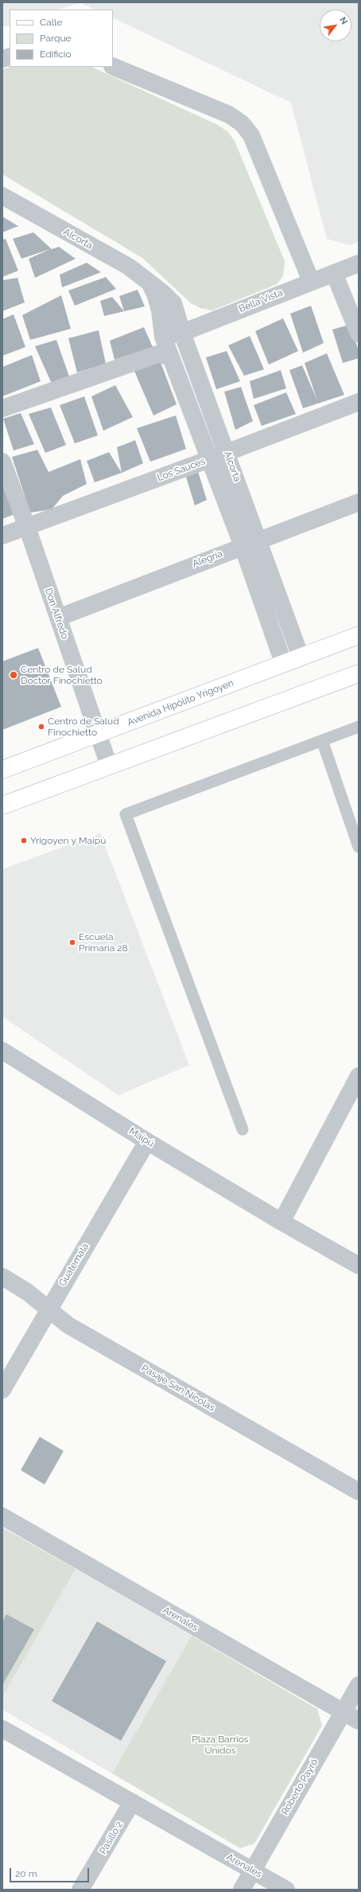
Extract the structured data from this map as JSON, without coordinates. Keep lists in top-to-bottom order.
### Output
{
  "streets": {
    "main road": ["Avenida Hipólito Yrigoyen"],
    "street": [
      "Alcorta",
      "Bella Vista",
      "Los Sauces",
      "Alegria",
      "Don Alfredo",
      "Maipú",
      "Guatemala",
      "Pasaje San Nicolas",
      "Arenales",
      "Roberto Payró",
      "Pasillo 2"
    ]
  },
  "crossings": [
    ["Alcorta", "Bella Vista"],
    ["Alcorta", "Los Sauces"],
    ["Alcorta", "Alegria"],
    ["Alcorta", "Avenida Hipólito Yrigoyen"],
    ["Los Sauces", "Don Alfredo"],
    ["Alegria", "Don Alfredo"],
    ["Don Alfredo", "Avenida Hipólito Yrigoyen"],
    ["Maipú", "Guatemala"],
    ["Guatemala", "Pasaje San Nicolas"],
    ["Arenales", "Roberto Payró"],
    ["Arenales", "Pasillo 2"]
  ],
  "parks": ["Plaza Barrios Unidos"],
  "places": [
    "Centro de Salud Doctor Finochietto",
    "Centro de Salud Finochietto",
    "Yrigoyen y Maipú",
    "Escuela Primaria 28"
  ],
  "legend": ["Calle", "Parque", "Edificio"],
  "scale_bar": "20 m",
  "north": "top right"
}
